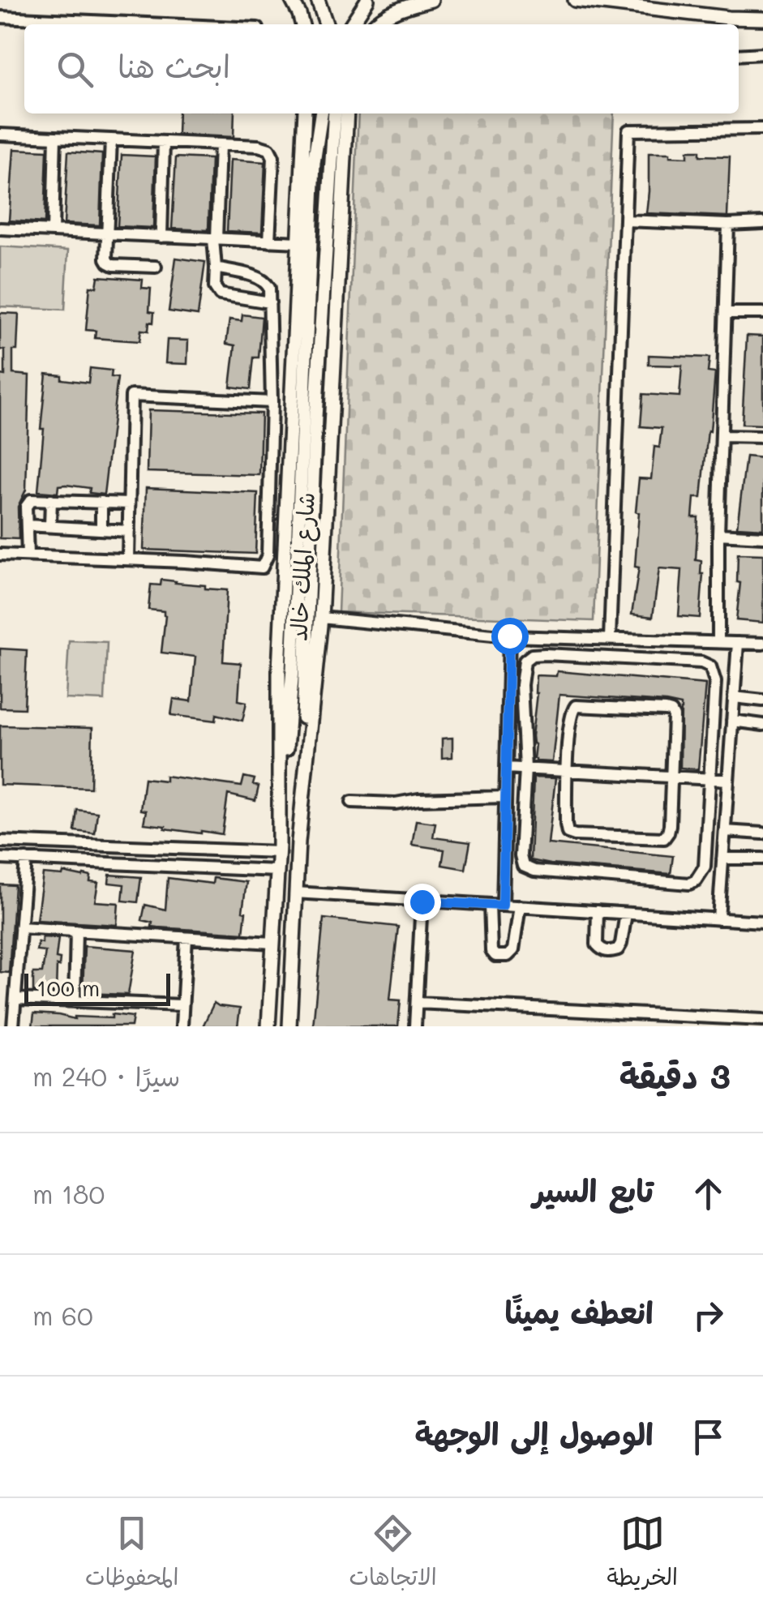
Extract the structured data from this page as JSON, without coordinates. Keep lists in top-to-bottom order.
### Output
{
  "streets": {
    "main road": ["شارع الملك خالد"]
  },
  "scale_bar": "100 m",
  "page": {
    "search": "ابحث هنا",
    "scale": "100 m",
    "heading": ["3 دقيقة", "سيرًا · 240 m"],
    "list": [
      ["تابع السير", "180 m"],
      ["انعطف يمينًا", "60 m"],
      "الوصول إلى الوجهة"
    ],
    "nav": ["الخريطة", "الاتجاهات", "المحفوظات"]
  }
}
